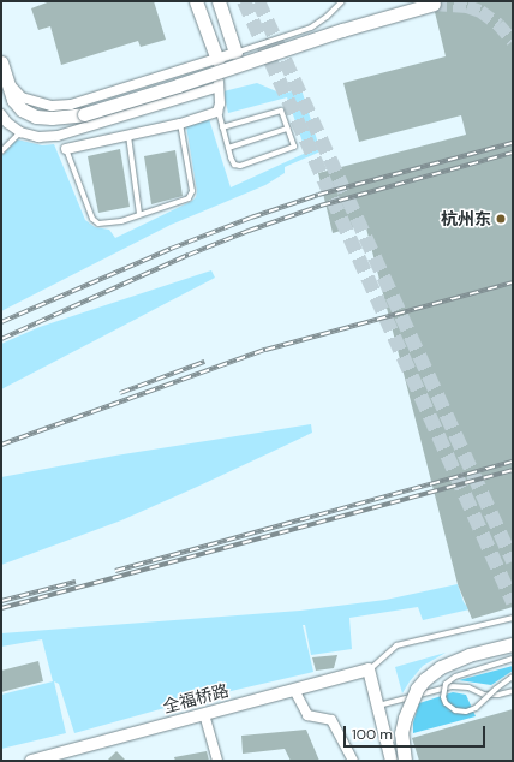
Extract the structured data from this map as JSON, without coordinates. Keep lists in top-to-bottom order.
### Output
{
  "streets": {
    "street": ["全福桥路"]
  },
  "places": ["杭州东"],
  "scale_bar": "100 m"
}
